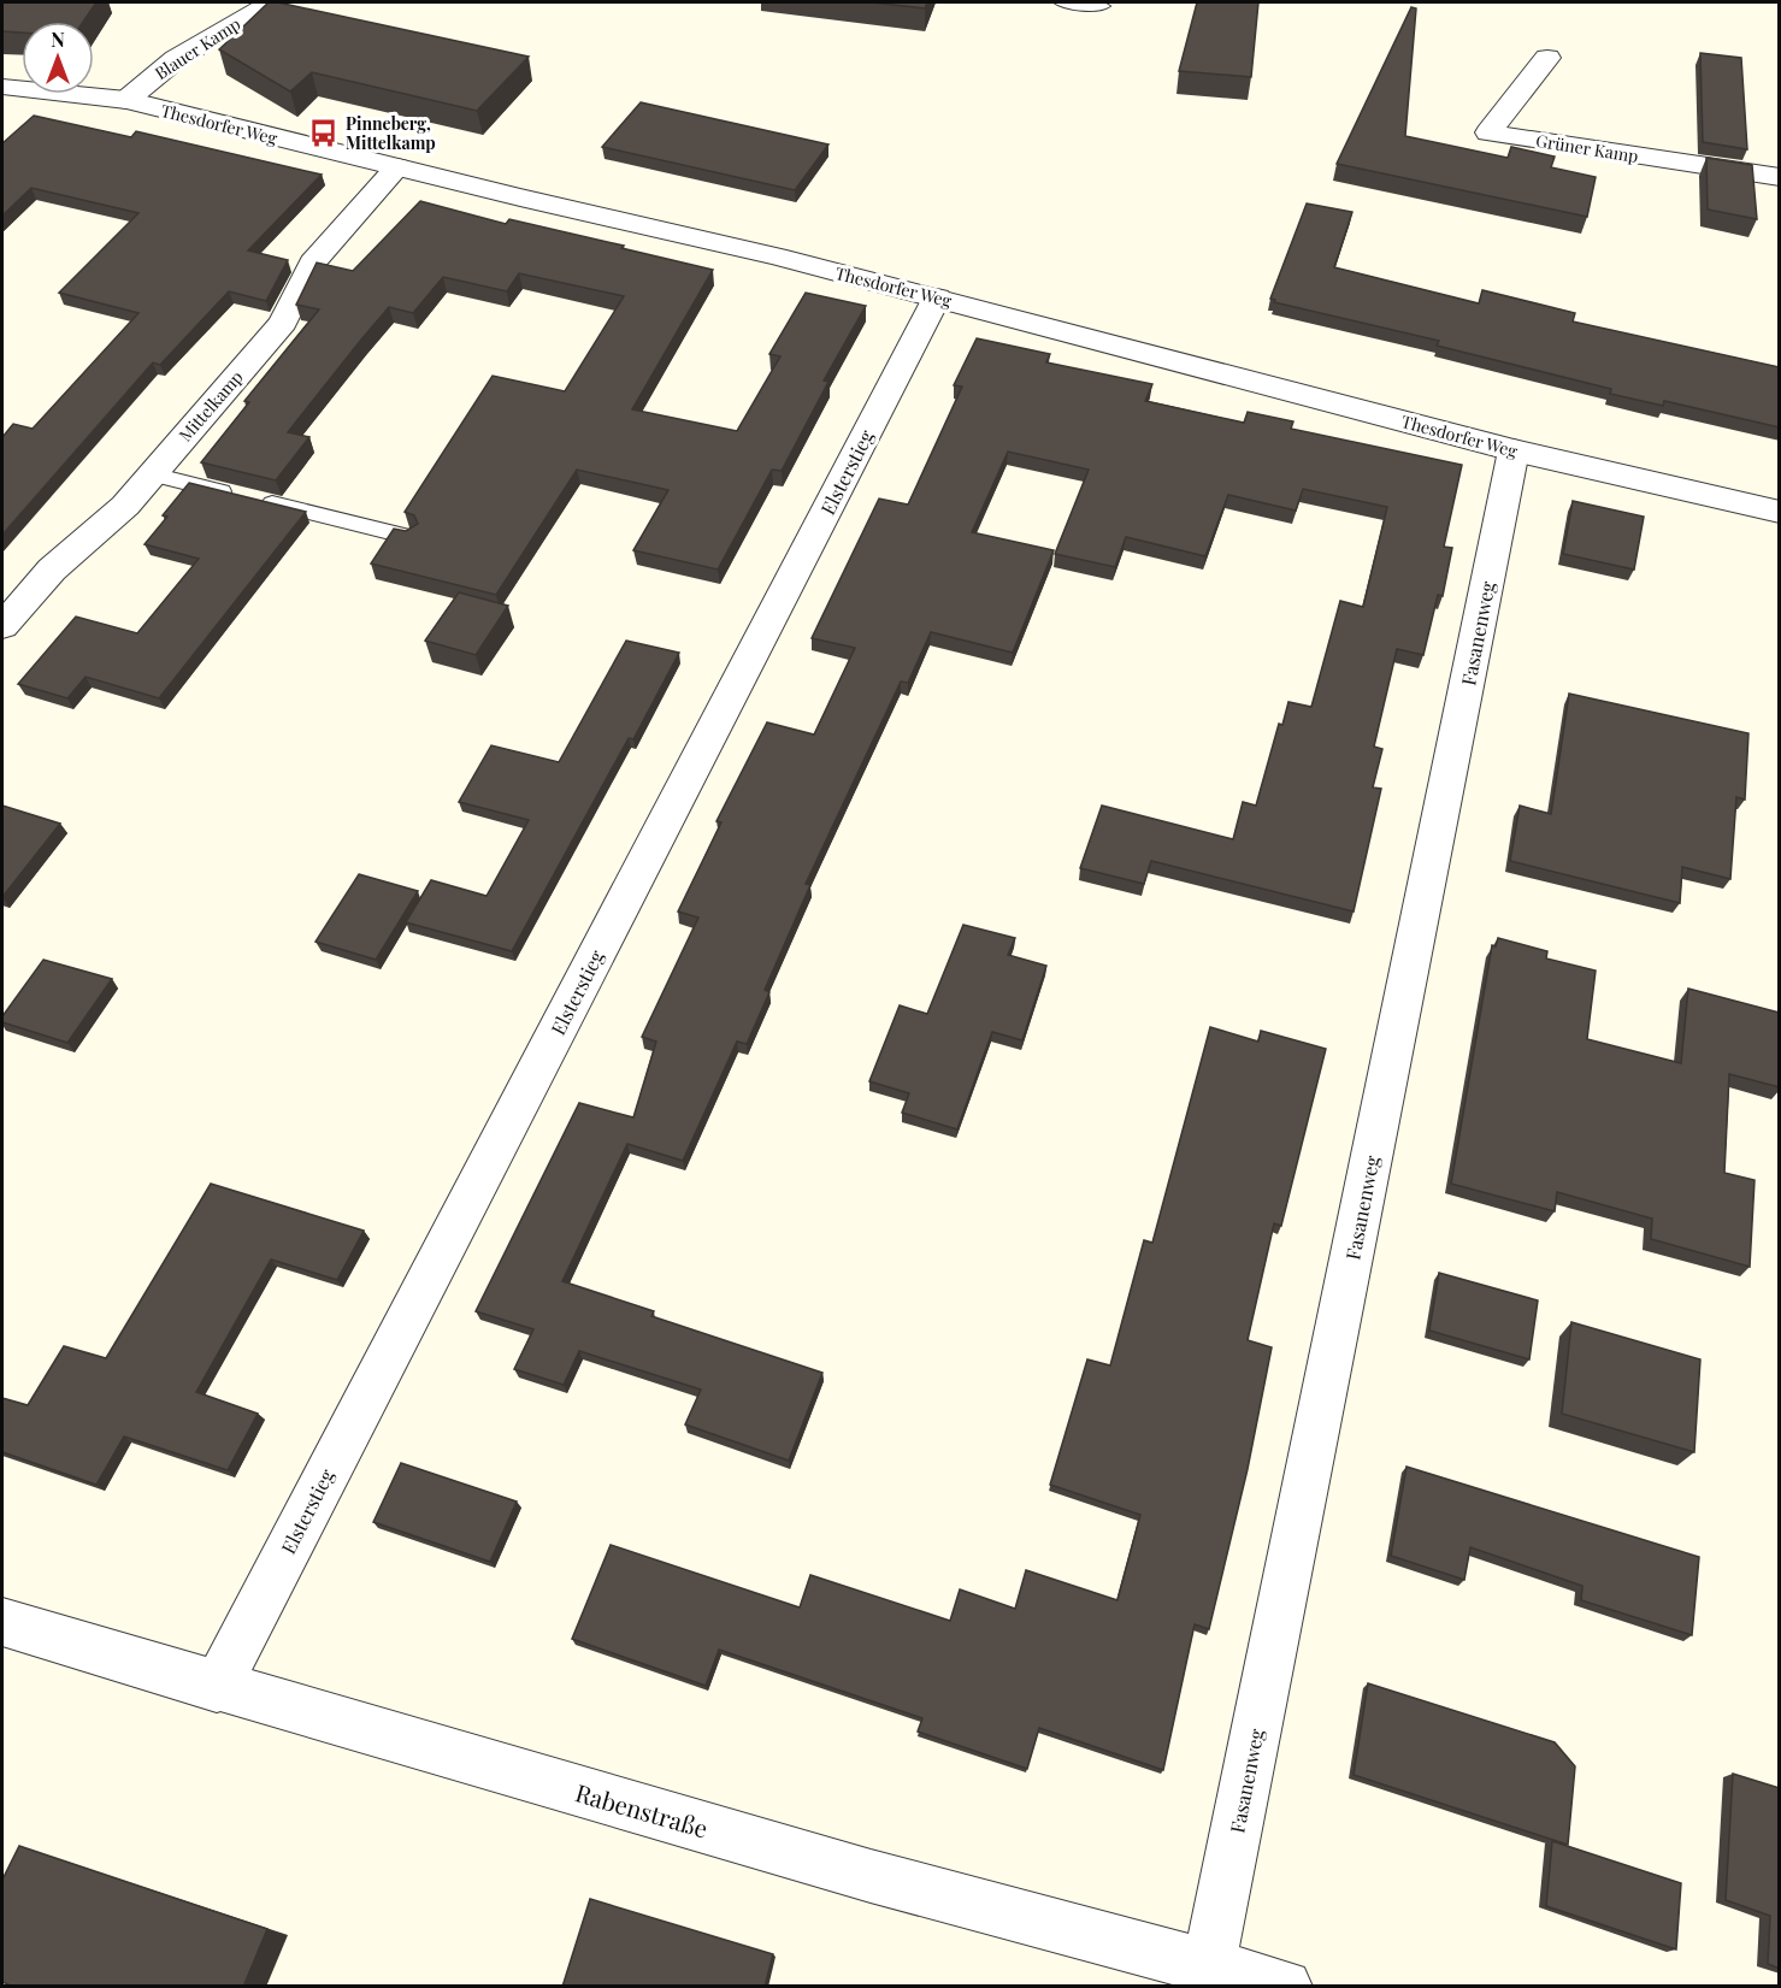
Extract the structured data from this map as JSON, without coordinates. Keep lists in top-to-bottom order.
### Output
{
  "streets": {
    "street": [
      "Blauer Kamp",
      "Thesdorfer Weg",
      "Grüner Kamp",
      "Mittelkamp",
      "Elsterstieg",
      "Fasanenweg",
      "Rabenstraße"
    ]
  },
  "crossings": [
    ["Blauer Kamp", "Thesdorfer Weg"],
    ["Thesdorfer Weg", "Mittelkamp"],
    ["Thesdorfer Weg", "Elsterstieg"],
    ["Thesdorfer Weg", "Fasanenweg"],
    ["Elsterstieg", "Rabenstraße"],
    ["Fasanenweg", "Rabenstraße"]
  ],
  "places": {
    "bus stop": ["Pinneberg, Mittelkamp"]
  },
  "north": "top"
}
